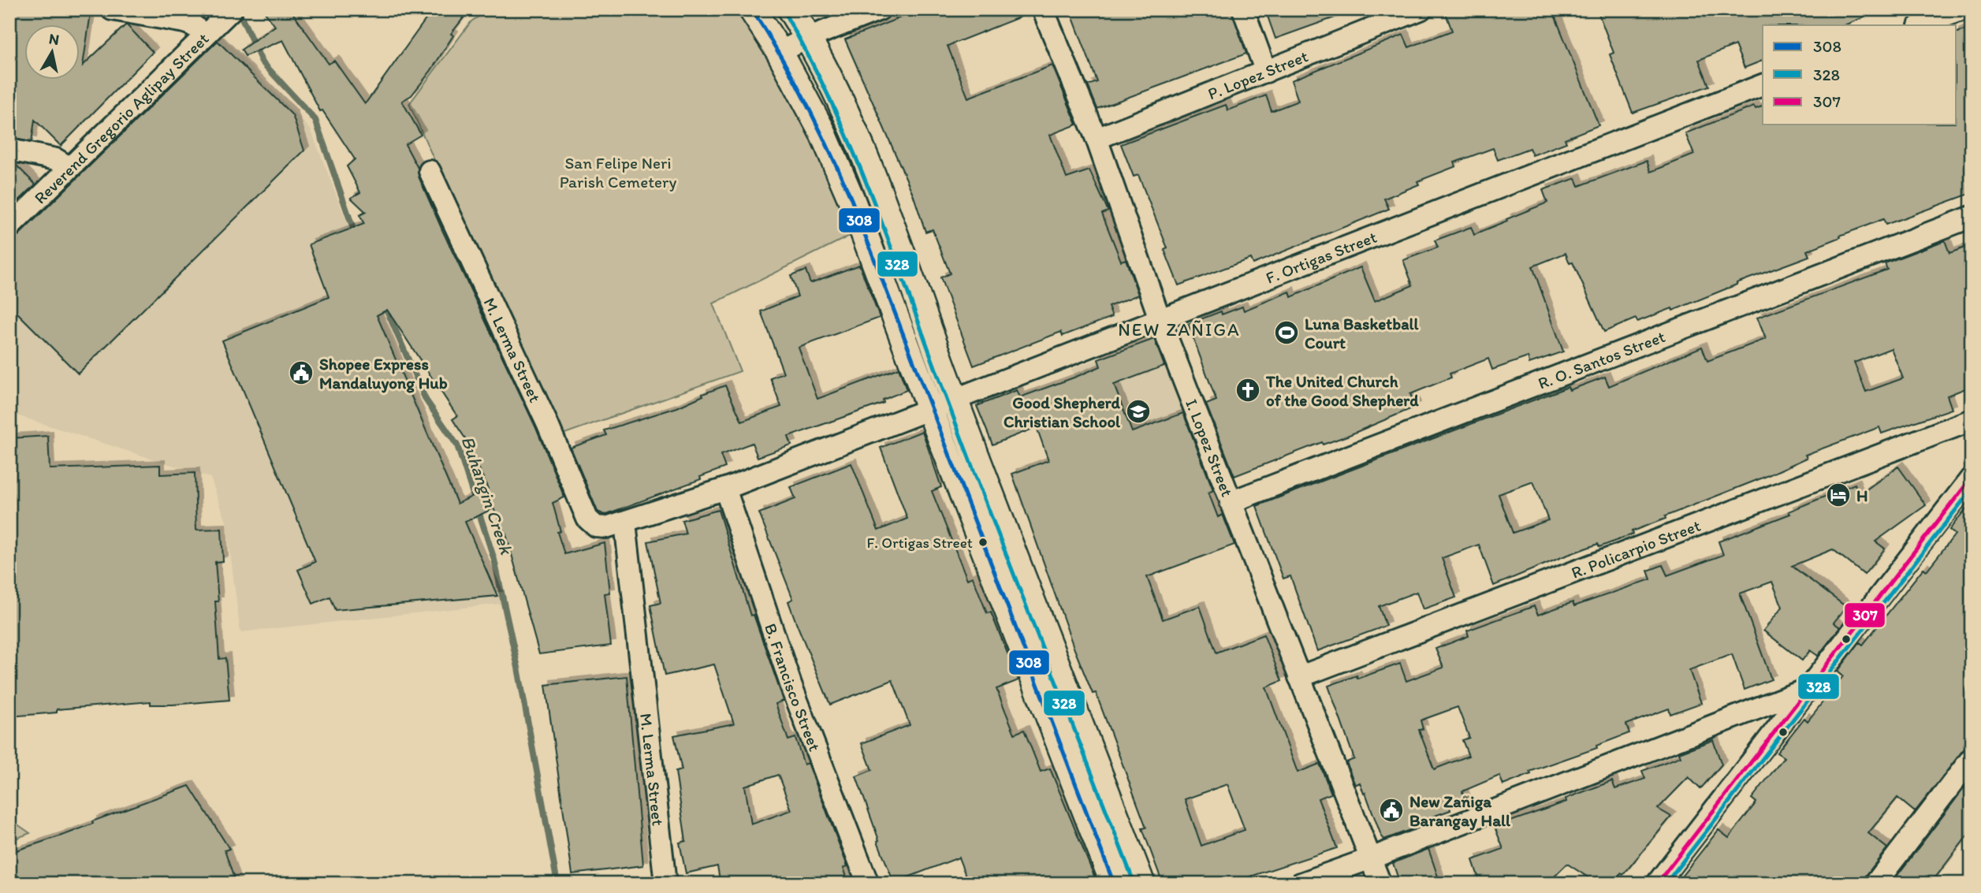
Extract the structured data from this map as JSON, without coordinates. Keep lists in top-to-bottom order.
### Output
{
  "streets": {
    "street": [
      "P. Lopez Street",
      "Reverend Gregorio Aglipay Street",
      "F. Ortigas Street",
      "M. Lerma Street",
      "R. O. Santos Street",
      "I. Lopez Street",
      "R. Policarpio Street",
      "B. Francisco Street"
    ]
  },
  "crossings": [
    ["P. Lopez Street", "I. Lopez Street"],
    ["F. Ortigas Street", "M. Lerma Street"],
    ["F. Ortigas Street", "I. Lopez Street"],
    ["F. Ortigas Street", "B. Francisco Street"],
    ["R. O. Santos Street", "I. Lopez Street"],
    ["I. Lopez Street", "R. Policarpio Street"]
  ],
  "districts": ["NEW ZAÑIGA"],
  "water": ["Buhangin Creek"],
  "parks": ["San Felipe Neri Parish Cemetery"],
  "places": {
    "sports": ["Luna Basketball Court"],
    "public building": ["Shopee Express Mandaluyong Hub", "New Zañiga Barangay Hall"],
    "church": ["The United Church of the Good Shepherd"],
    "school or university": ["Good Shepherd Christian School"],
    "hotel": ["H"],
    "other": ["F. Ortigas Street"]
  },
  "lines": ["transit line 308", "transit line 328", "transit line 307"],
  "legend": ["308", "328", "307"],
  "north": "top"
}
